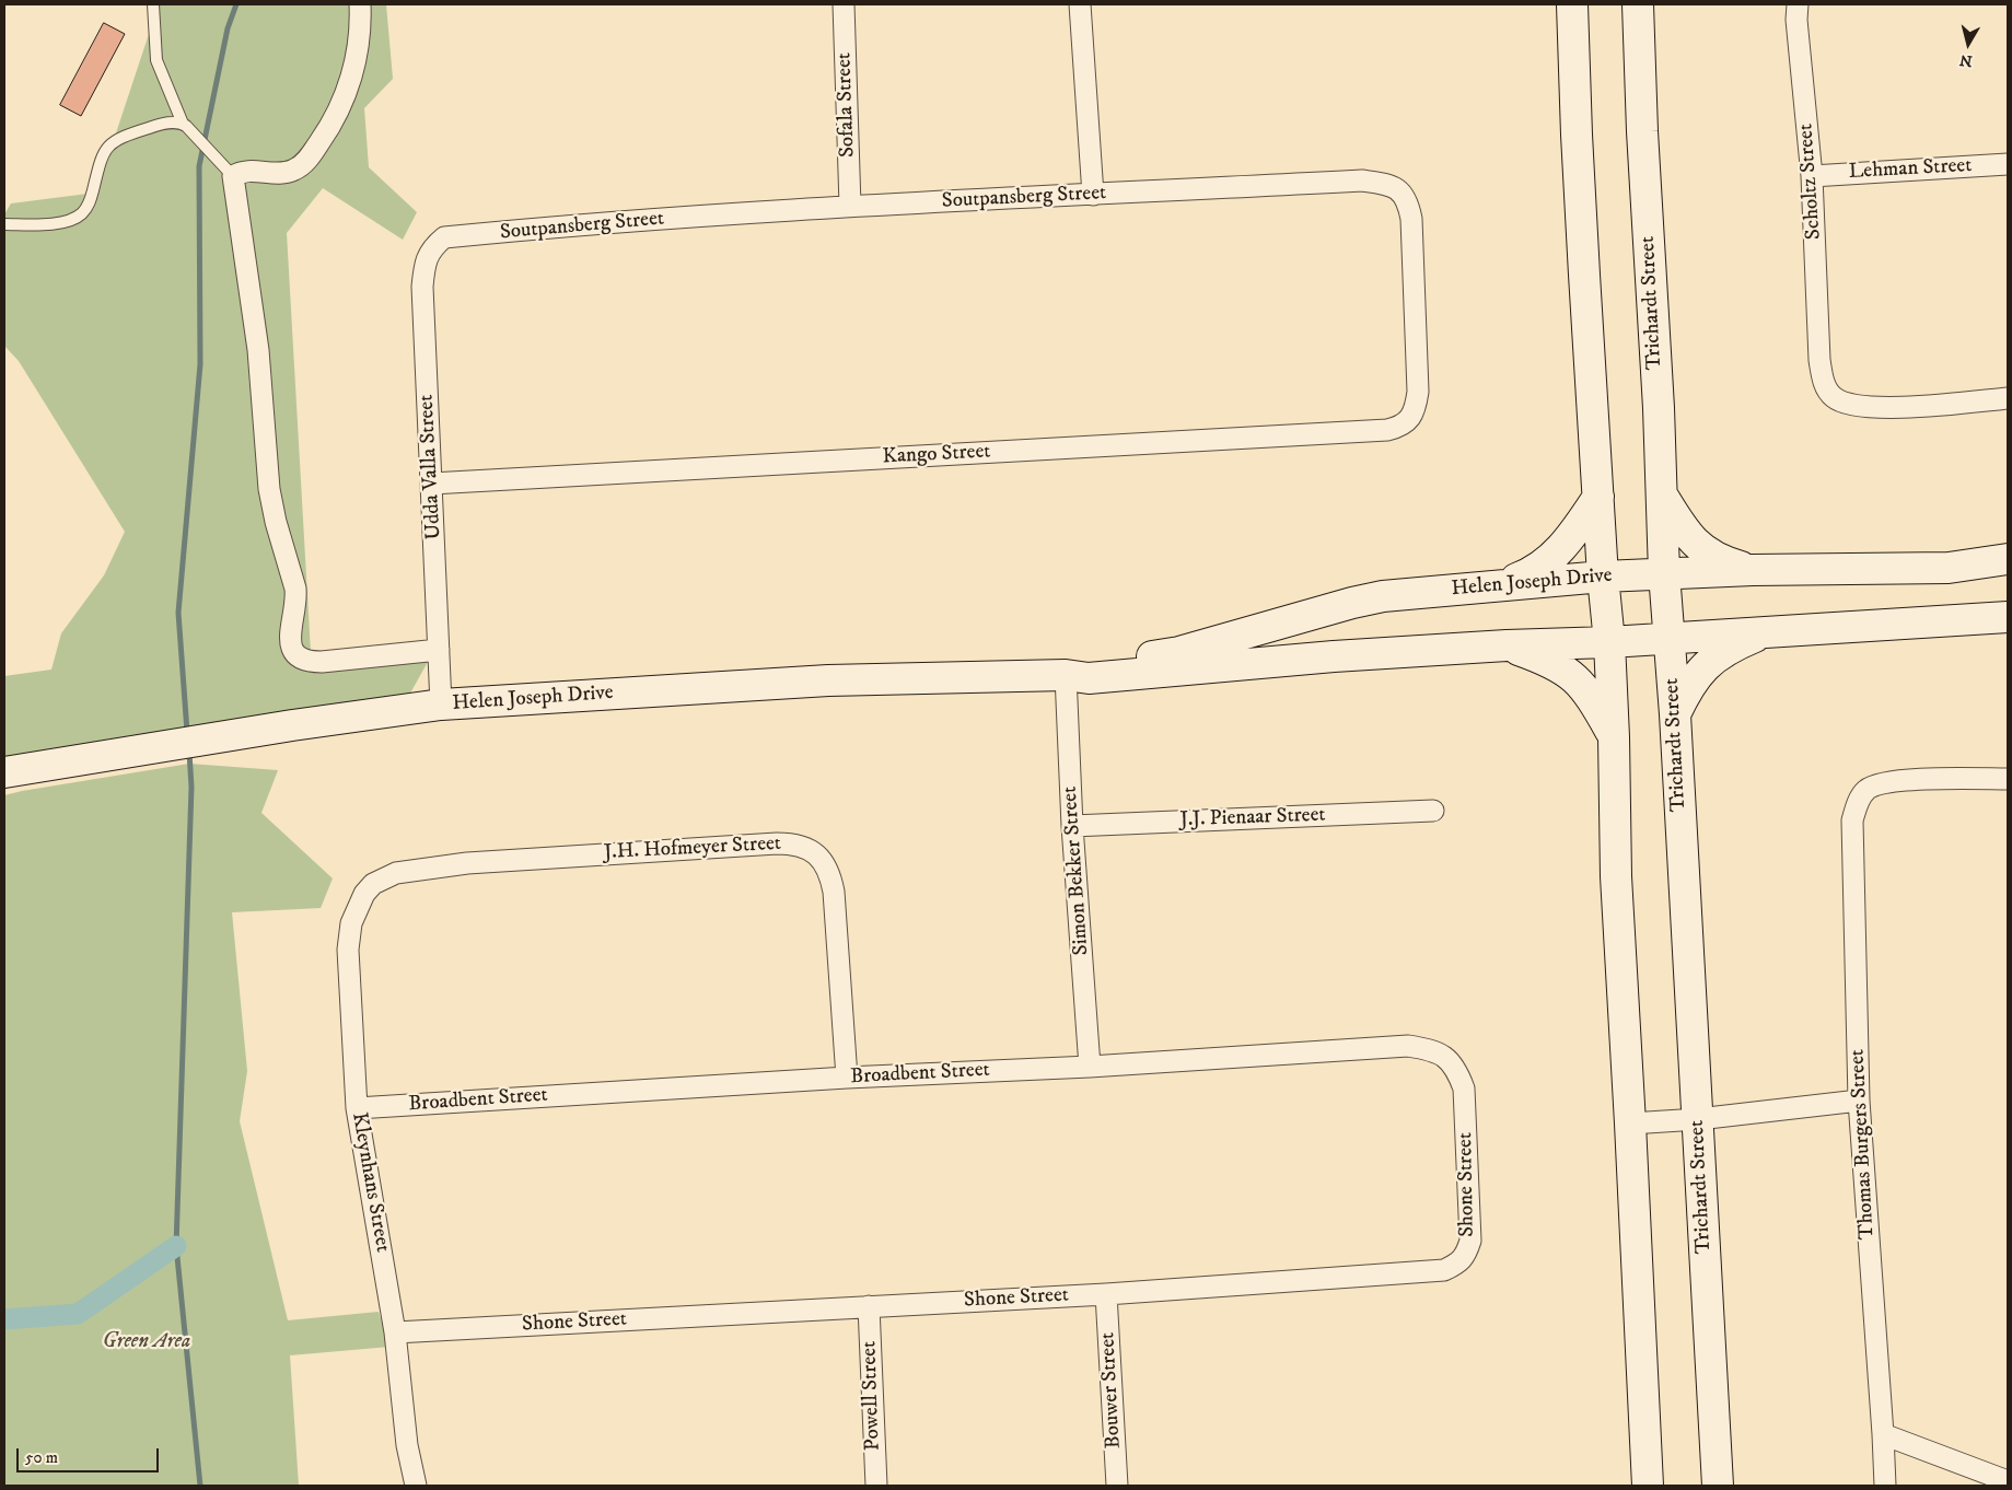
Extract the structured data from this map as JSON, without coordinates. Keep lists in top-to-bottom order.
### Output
{
  "streets": {
    "street": [
      "Sofala Street",
      "Lehman Street",
      "Scholtz Street",
      "Soutpansberg Street",
      "Trichardt Street",
      "Kango Street",
      "Udda Valla Street",
      "Helen Joseph Drive",
      "J.J. Pienaar Street",
      "J.H. Hofmeyer Street",
      "Simon Bekker Street",
      "Broadbent Street",
      "Thomas Burgers Street",
      "Kleynhans Street",
      "Shone Street",
      "Bouwer Street",
      "Powell Street"
    ]
  },
  "crossings": [
    ["Sofala Street", "Soutpansberg Street"],
    ["Lehman Street", "Scholtz Street"],
    ["Soutpansberg Street", "Kango Street"],
    ["Soutpansberg Street", "Udda Valla Street"],
    ["Trichardt Street", "Helen Joseph Drive"],
    ["Kango Street", "Udda Valla Street"],
    ["Udda Valla Street", "Helen Joseph Drive"],
    ["Helen Joseph Drive", "Simon Bekker Street"],
    ["J.J. Pienaar Street", "Simon Bekker Street"],
    ["J.H. Hofmeyer Street", "Broadbent Street"],
    ["J.H. Hofmeyer Street", "Kleynhans Street"],
    ["Simon Bekker Street", "Broadbent Street"],
    ["Broadbent Street", "Kleynhans Street"],
    ["Broadbent Street", "Shone Street"],
    ["Kleynhans Street", "Shone Street"],
    ["Shone Street", "Bouwer Street"],
    ["Shone Street", "Powell Street"]
  ],
  "parks": ["Green Area"],
  "scale_bar": "50 m",
  "north": "bottom"
}
